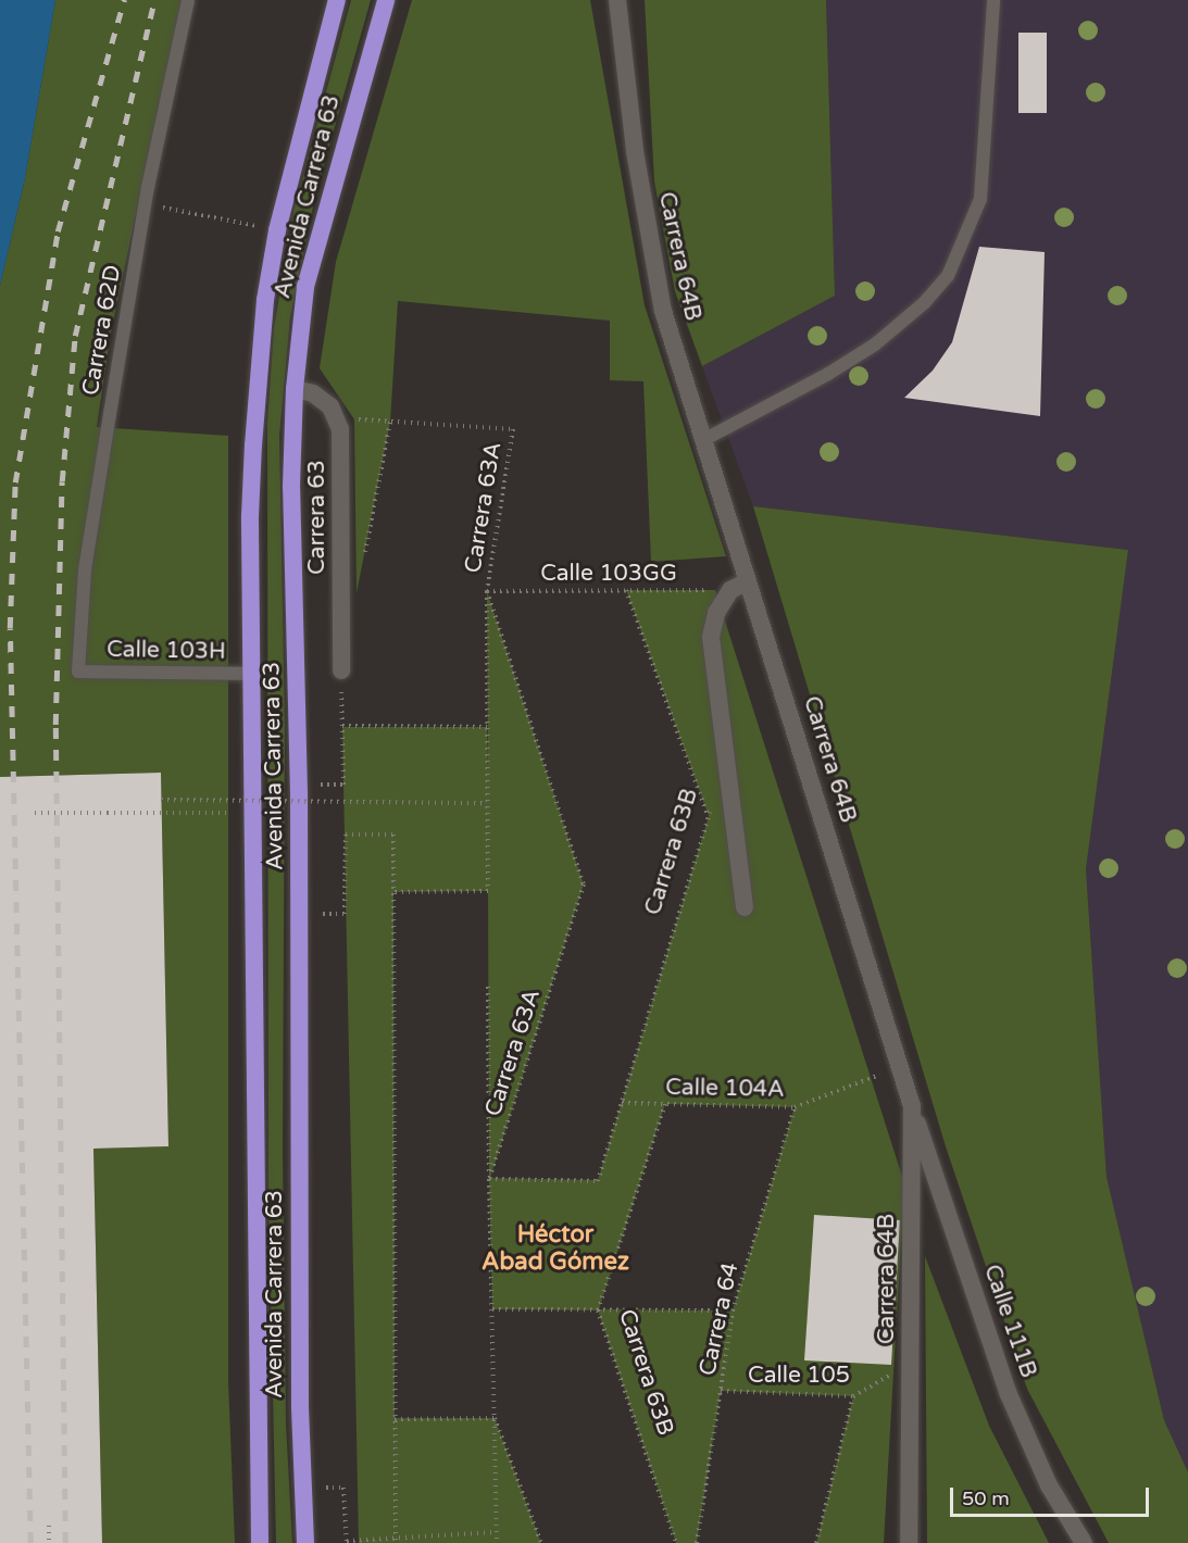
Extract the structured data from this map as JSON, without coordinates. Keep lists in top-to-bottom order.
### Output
{
  "streets": {
    "highway": ["Avenida Carrera 63"],
    "main road": [
      "Carrera 64B",
      "Carrera 63",
      "Carrera 63B",
      "Calle 111B"
    ],
    "lane": ["Carrera 62D", "Calle 103H"],
    "path": [
      "Carrera 63A",
      "Calle 103GG",
      "Calle 104A",
      "Carrera 64",
      "Calle 105"
    ]
  },
  "crossings": [
    ["Avenida Carrera 63", "Calle 103H"],
    ["Carrera 64B", "Calle 104A"],
    ["Carrera 64B", "Calle 111B"],
    ["Carrera 64B", "Calle 105"],
    ["Carrera 62D", "Calle 103H"],
    ["Carrera 63A", "Carrera 63"],
    ["Carrera 63A", "Calle 103GG"],
    ["Carrera 63A", "Carrera 63B"],
    ["Calle 103GG", "Carrera 63B"],
    ["Carrera 63B", "Calle 104A"],
    ["Calle 104A", "Carrera 64"],
    ["Carrera 64", "Calle 105"]
  ],
  "districts": ["Héctor Abad Gómez"],
  "scale_bar": "50 m"
}
